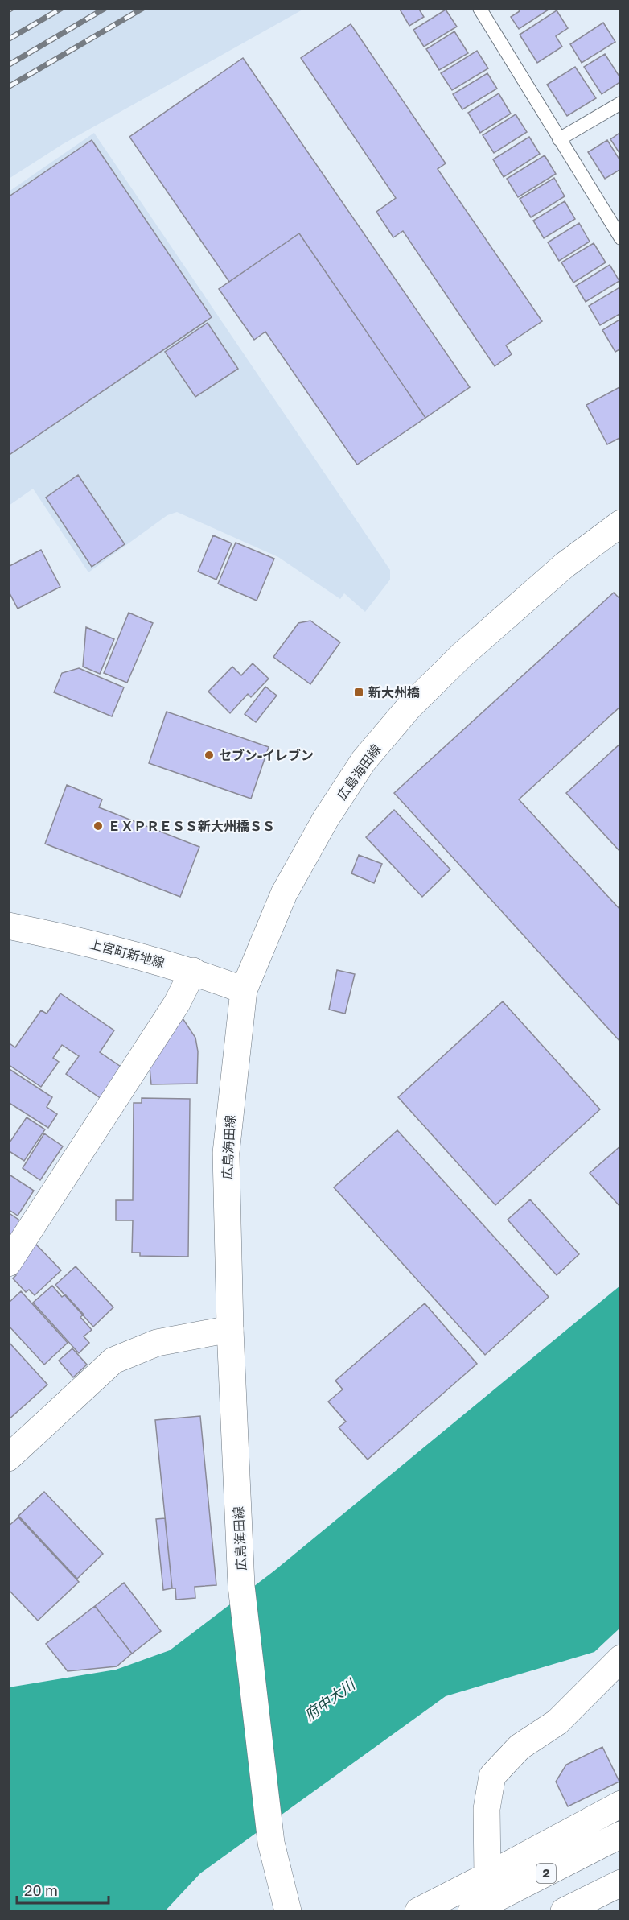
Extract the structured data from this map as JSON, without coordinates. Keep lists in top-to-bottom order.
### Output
{
  "streets": {
    "main road": ["広島海田線", "上宮町新地線", "2"]
  },
  "crossings": [
    ["広島海田線", "上宮町新地線"]
  ],
  "water": ["府中大川"],
  "places": {
    "transit": ["新大州橋"],
    "other": ["セブン-イレブン", "ＥＸＰＲＥＳＳ新大州橋ＳＳ"]
  },
  "scale_bar": "20 m"
}
